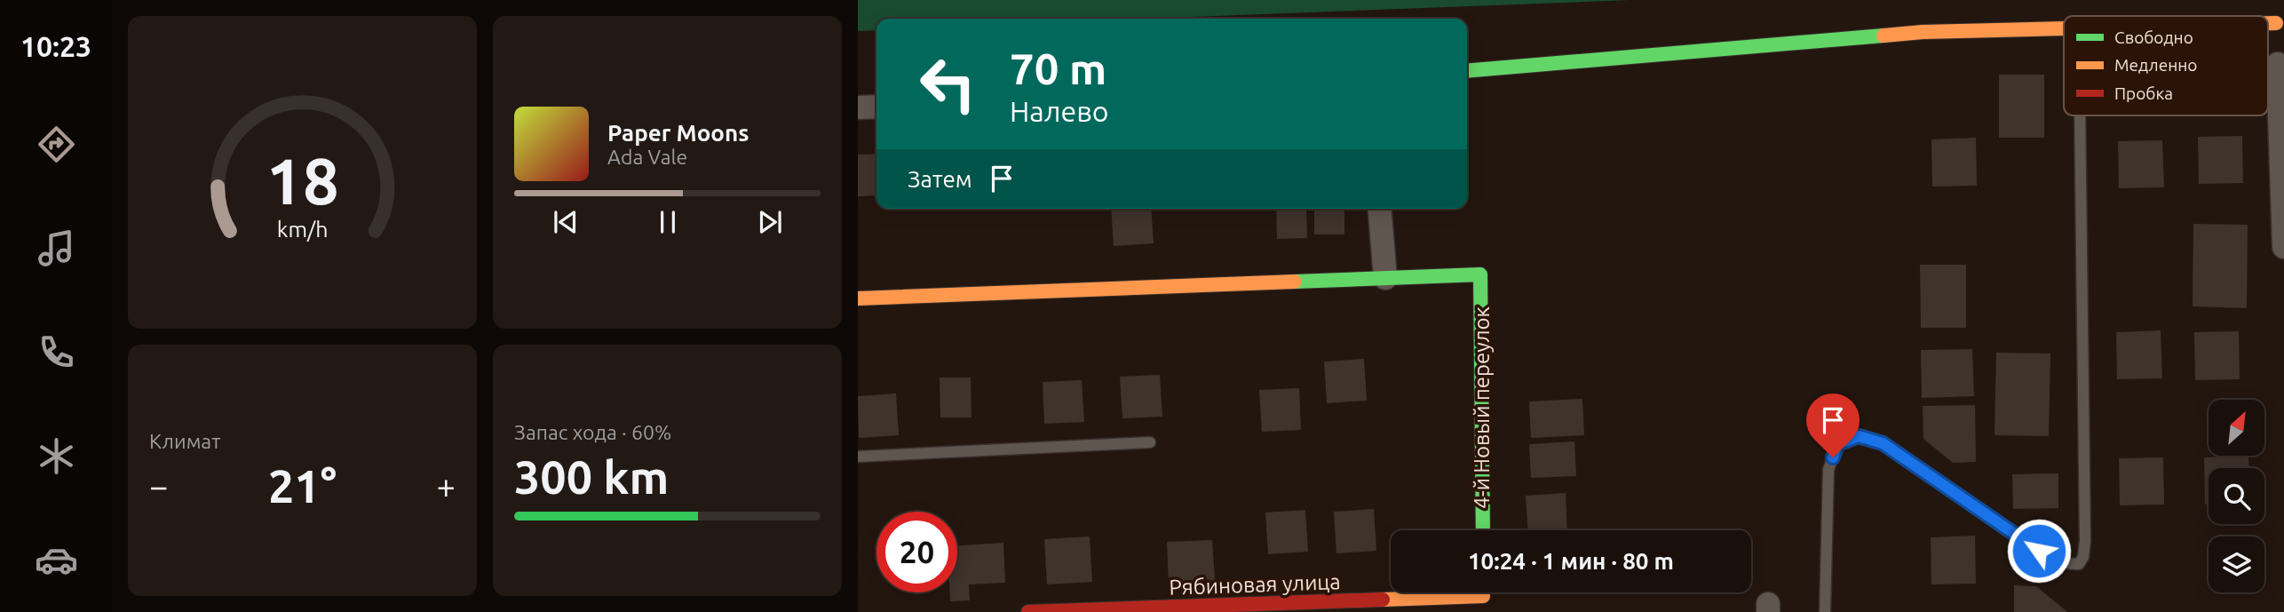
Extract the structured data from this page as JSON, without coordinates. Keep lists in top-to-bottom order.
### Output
{
  "streets": {
    "street": ["4-й Новый переулок", "Рябиновая улица"]
  },
  "legend": ["Свободно", "Медленно", "Пробка"],
  "north": "top right",
  "page": {
    "tabs": "10:23",
    "turn": ["70 m", "Налево"],
    "song": ["Paper Moons", "Ada Vale"],
    "then": "Затем",
    "tile": [
      "Климат",
      ["Запас хода · 60%", "300 km"]
    ],
    "heat": ["−", "21°", "+"],
    "limit": "20",
    "trip": "10:24 · 1 мин · 80 m",
    "gauge": ["18", "km/h"]
  }
}
